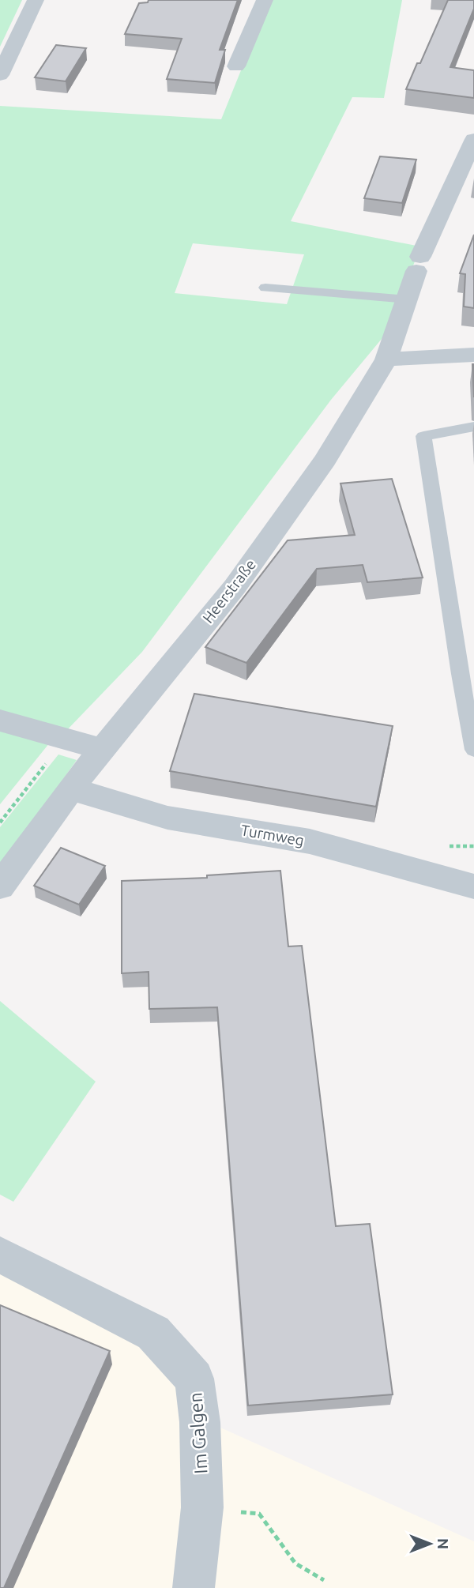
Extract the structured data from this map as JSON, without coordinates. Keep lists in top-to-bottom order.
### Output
{
  "streets": {
    "street": ["Heerstraße", "Turmweg", "Im Galgen"]
  },
  "crossings": [
    ["Heerstraße", "Turmweg"]
  ],
  "north": "right"
}
